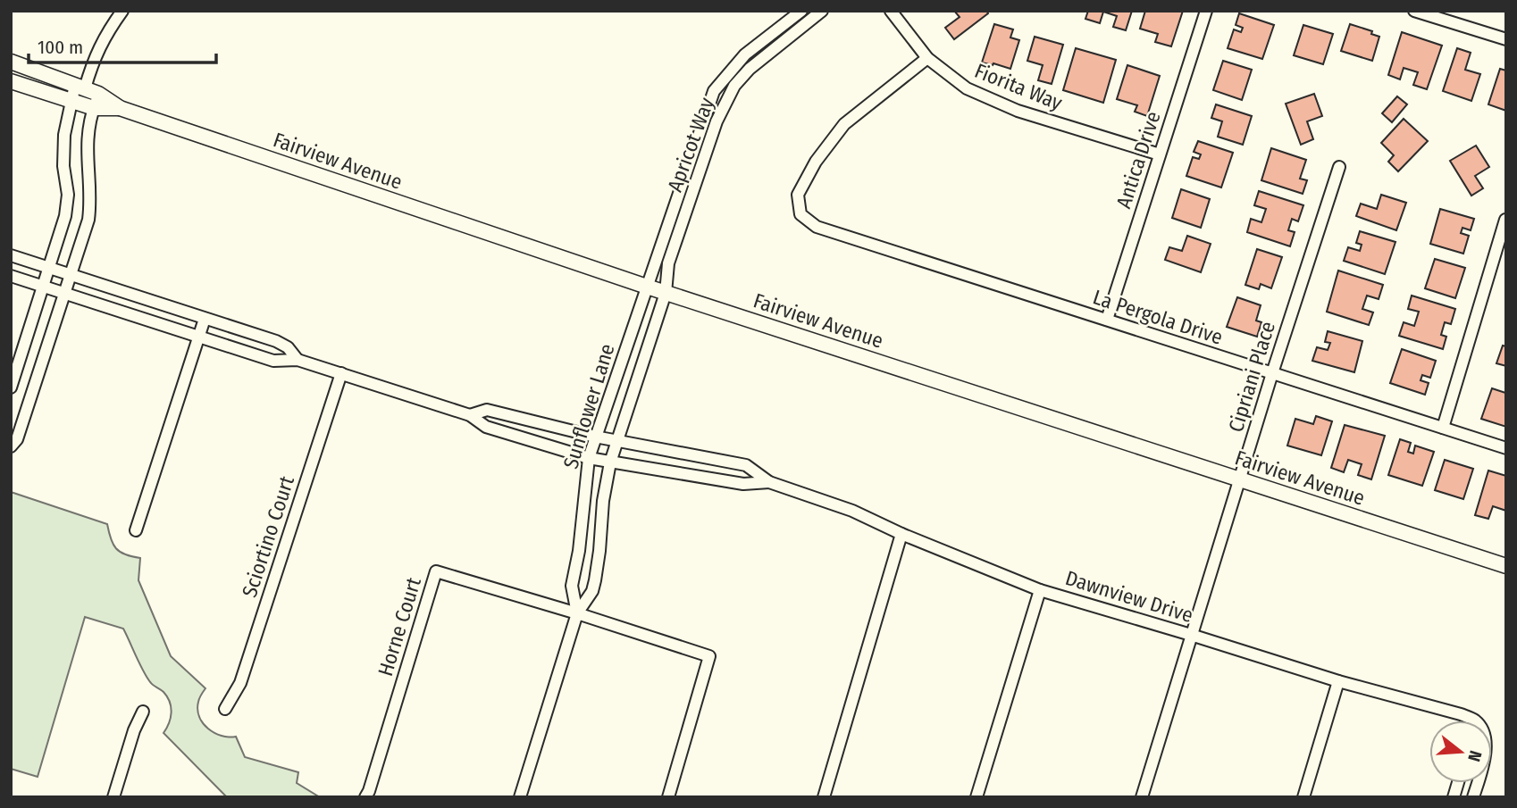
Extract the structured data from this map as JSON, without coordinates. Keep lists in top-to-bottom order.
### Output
{
  "streets": {
    "street": [
      "Fiorita Way",
      "Apricot Way",
      "Antica Drive",
      "Fairview Avenue",
      "La Pergola Drive",
      "Cipriani Place",
      "Sunflower Lane",
      "Sciortino Court",
      "Dawnview Drive",
      "Horne Court"
    ]
  },
  "crossings": [
    ["Fiorita Way", "Antica Drive"],
    ["Fiorita Way", "La Pergola Drive"],
    ["Apricot Way", "Fairview Avenue"],
    ["Apricot Way", "Sunflower Lane"],
    ["Antica Drive", "La Pergola Drive"],
    ["Fairview Avenue", "Cipriani Place"],
    ["Fairview Avenue", "Sunflower Lane"],
    ["La Pergola Drive", "Cipriani Place"],
    ["Cipriani Place", "Dawnview Drive"],
    ["Sunflower Lane", "Dawnview Drive"],
    ["Sunflower Lane", "Horne Court"],
    ["Sciortino Court", "Dawnview Drive"]
  ],
  "scale_bar": "100 m",
  "north": "right"
}
